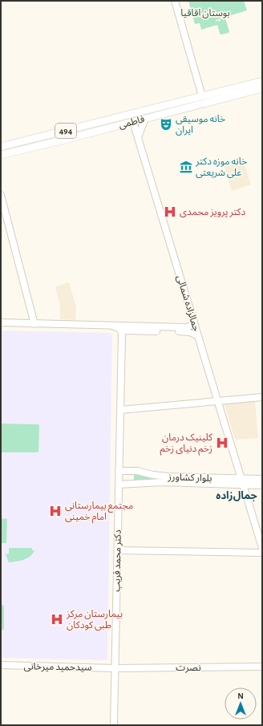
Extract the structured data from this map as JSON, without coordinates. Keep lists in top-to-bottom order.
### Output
{
  "streets": {
    "main road": [
      "فاطمی",
      "494",
      "جمالزاده شمالی",
      "بلوار کشاورز",
      "دکتر محمد قریب",
      "سیدحمید میرخانی",
      "نصرت"
    ]
  },
  "crossings": [
    ["فاطمی", "جمالزاده شمالی"],
    ["جمالزاده شمالی", "بلوار کشاورز"],
    ["بلوار کشاورز", "دکتر محمد قریب"],
    ["دکتر محمد قریب", "سیدحمید میرخانی"],
    ["دکتر محمد قریب", "نصرت"],
    ["سیدحمید میرخانی", "نصرت"]
  ],
  "districts": ["جمال‌زاده"],
  "parks": ["بوستان اقاقیا"],
  "places": {
    "theatre": ["خانه موسیقی ایران"],
    "museum": ["خانه موزه دکتر علی شریعتی"],
    "hospital": [
      "دکتر پرویز محمدی",
      "کلینیک درمان زخم دنیای زخم",
      "مجتمع بیمارستانی امام خمینی",
      "بیمارستان مرکز طبی کودکان"
    ]
  },
  "north": "top"
}
